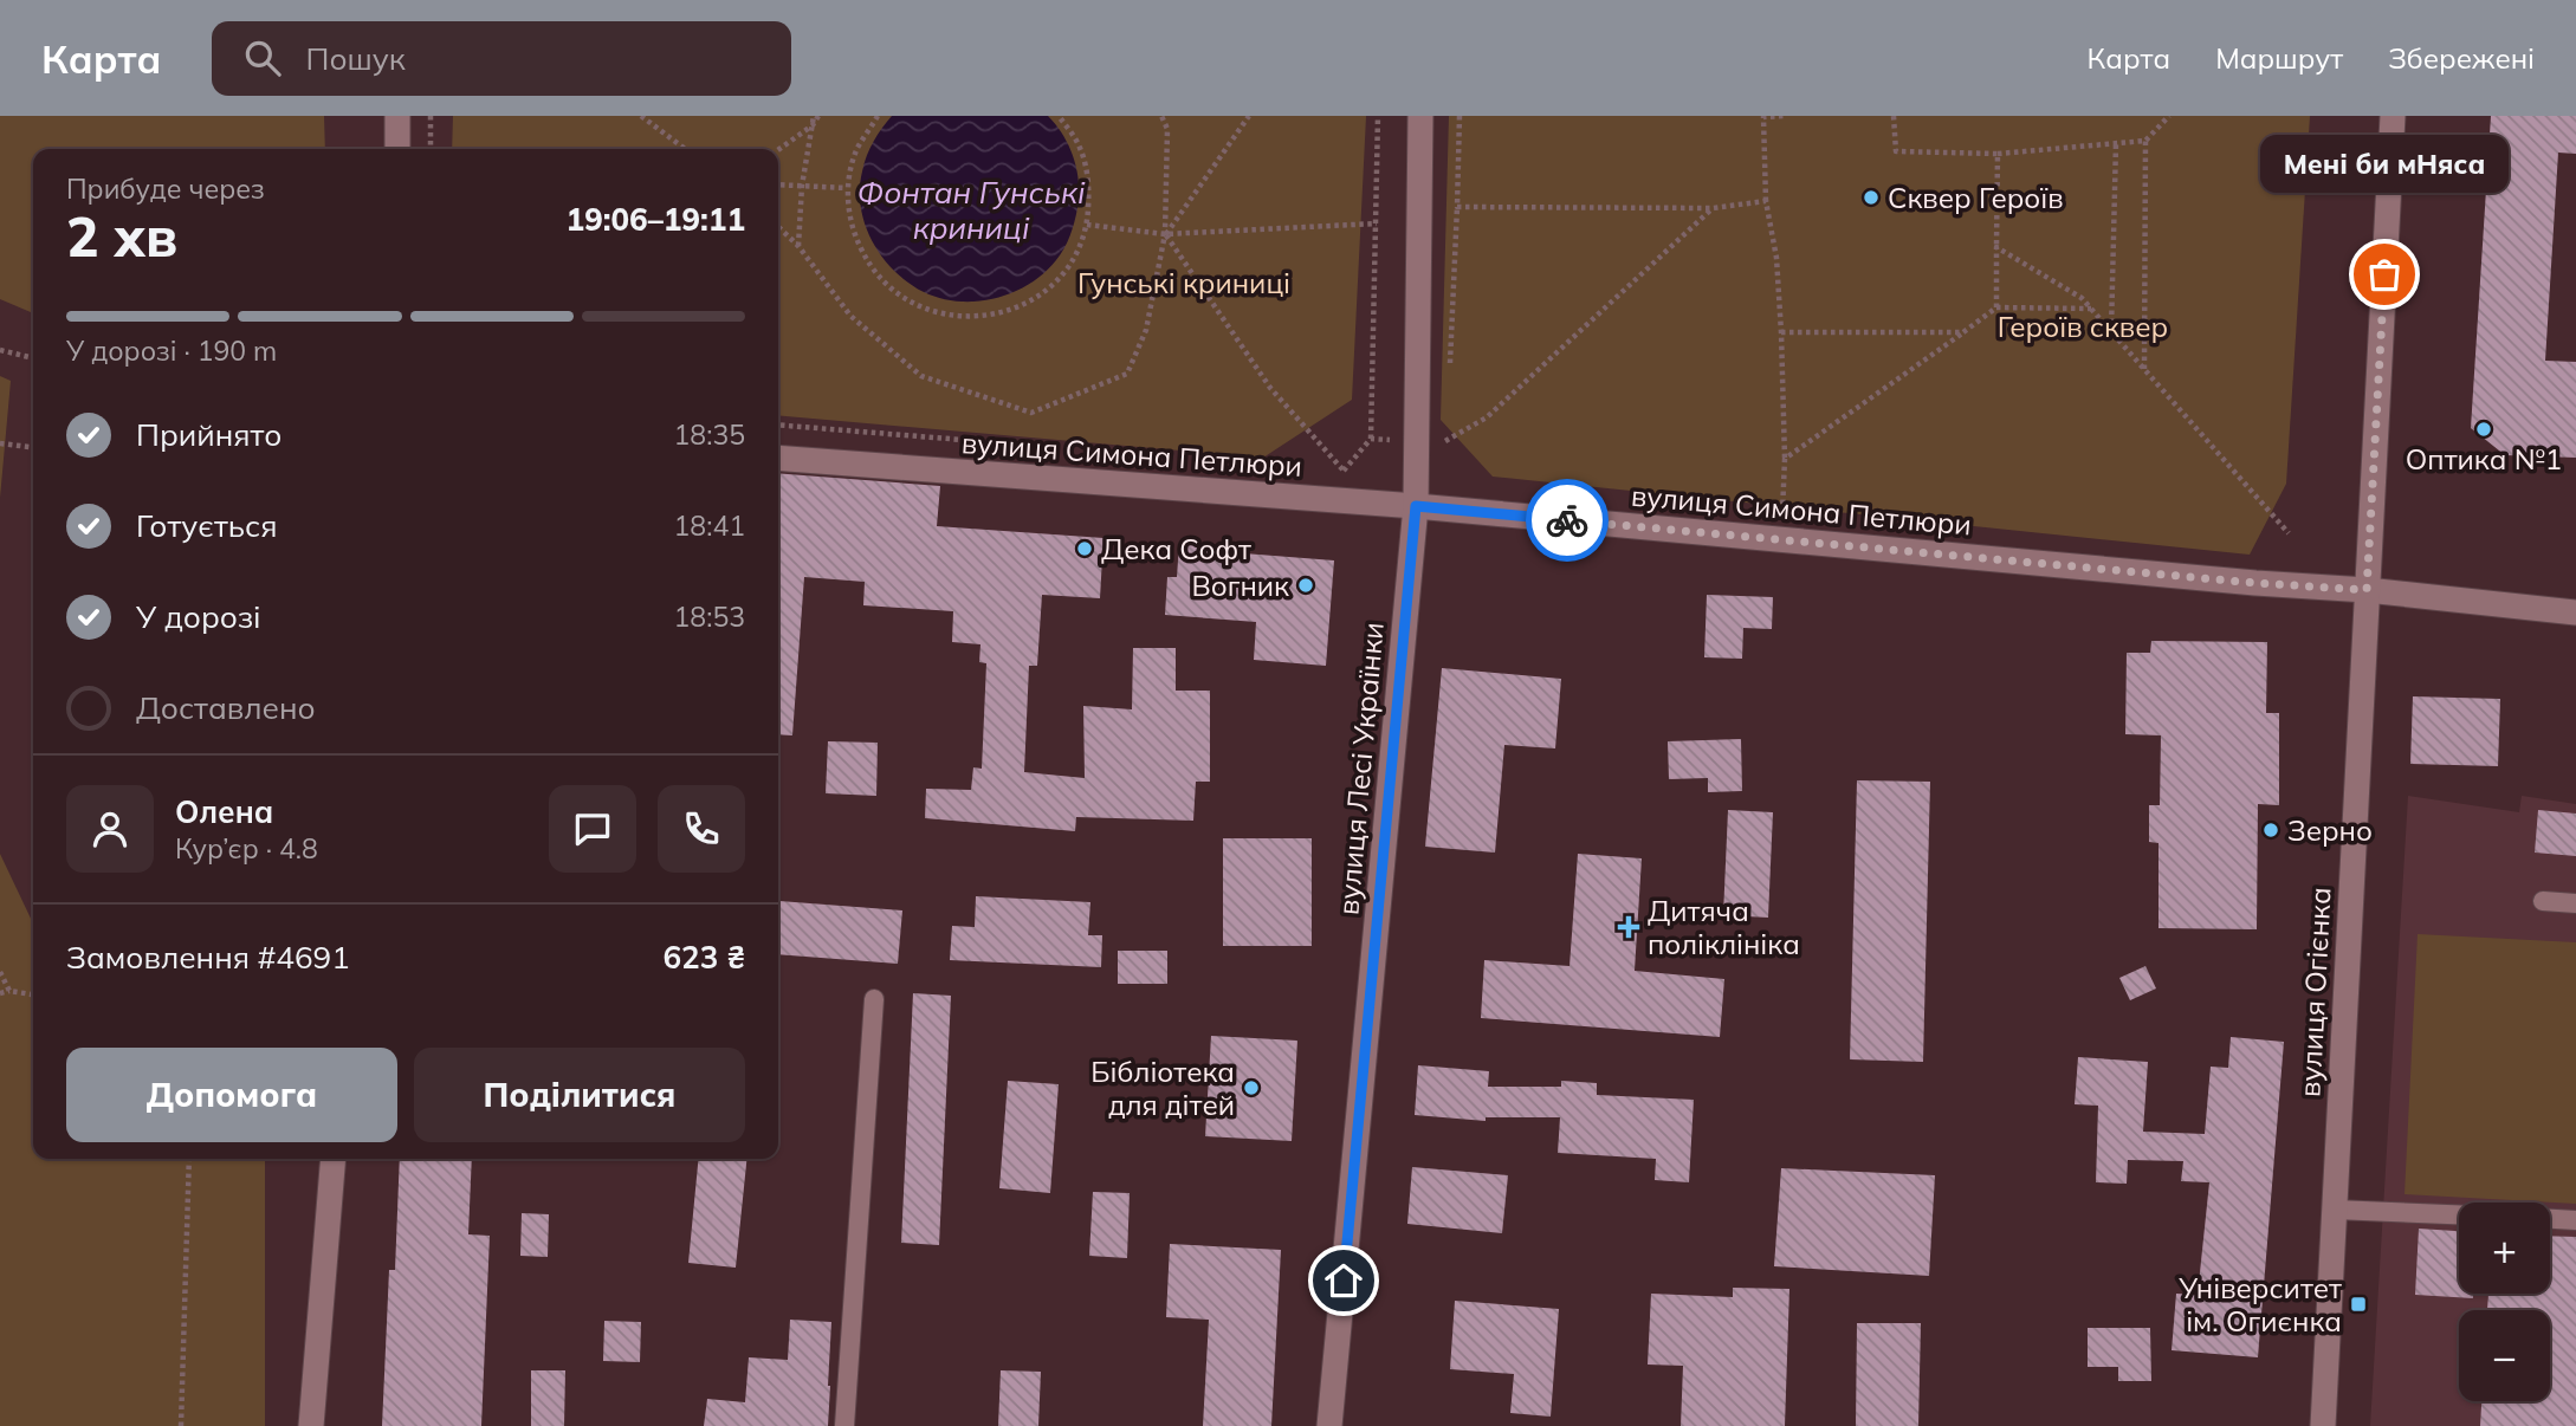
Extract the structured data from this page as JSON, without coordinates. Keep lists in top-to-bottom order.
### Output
{
  "streets": {
    "street": ["вулиця Симона Петлюри", "вулиця Лесі Українки", "вулиця Огієнка"]
  },
  "crossings": [
    ["вулиця Симона Петлюри", "вулиця Лесі Українки"],
    ["вулиця Симона Петлюри", "вулиця Огієнка"]
  ],
  "water": ["Фонтан Гунські криниці"],
  "parks": ["Гунські криниці", "Героїв сквер"],
  "places": {
    "other": [
      "Сквер Героїв",
      "Мені би мНяса",
      "Оптика №1",
      "Дека Софт",
      "Вогник",
      "Зерно",
      "Бібліотека для дітей"
    ],
    "health": ["Дитяча поліклініка"],
    "transit": ["Університет ім. Огиєнка"]
  },
  "page": {
    "header": "Карта",
    "search": "Пошук",
    "nav": ["Карта", "Маршрут", "Збережені"],
    "bubble": "Мені би мНяса",
    "heading": ["2 хв", "Прибуде через", "19:06–19:11"],
    "panel": [
      "Олена",
      "Кур’єр · 4.8",
      "Замовлення #4691",
      "623 ₴"
    ],
    "bar": "У дорозі · 190 m",
    "list": [
      ["Прийнято", "18:35"],
      ["Готується", "18:41"],
      ["У дорозі", "18:53"],
      "Доставлено"
    ],
    "buttons": ["Допомога", "Поділитися"],
    "map_buttons": ["+", "−"]
  }
}
